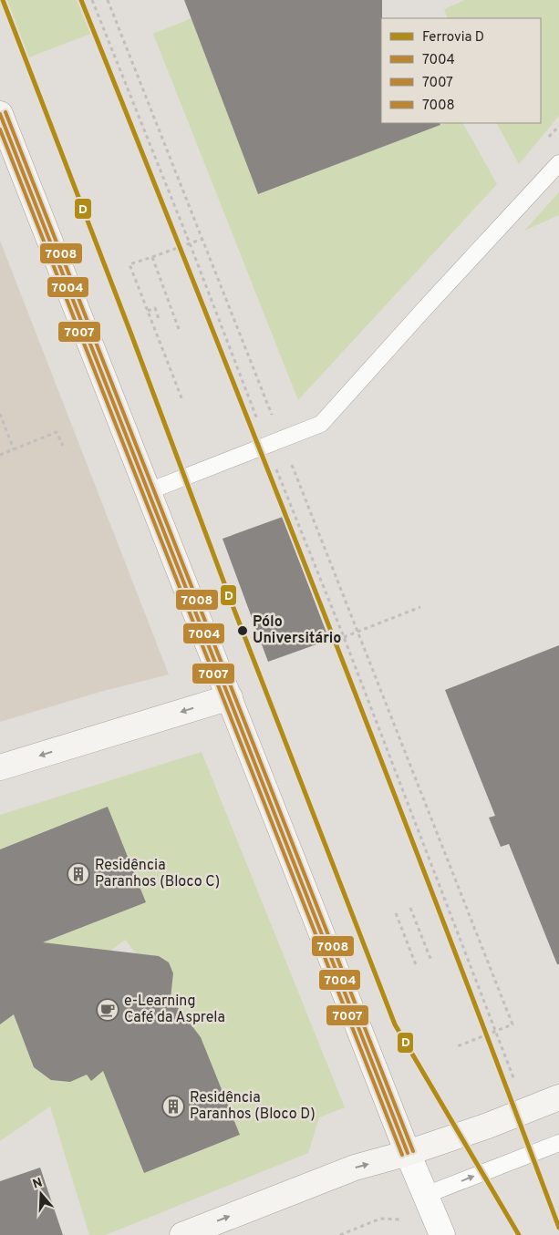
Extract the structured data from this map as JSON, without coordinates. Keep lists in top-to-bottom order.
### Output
{
  "places": {
    "other": ["Pólo Universitário"],
    "building": ["Residência Paranhos (Bloco C)", "Residência Paranhos (Bloco D)"],
    "cafe": ["e-Learning Café da Asprela"]
  },
  "lines": [
    "rail line D",
    "transit line 7008",
    "transit line 7004",
    "transit line 7007"
  ],
  "legend": [
    "Ferrovia D",
    "7004",
    "7007",
    "7008"
  ],
  "north": "top"
}
